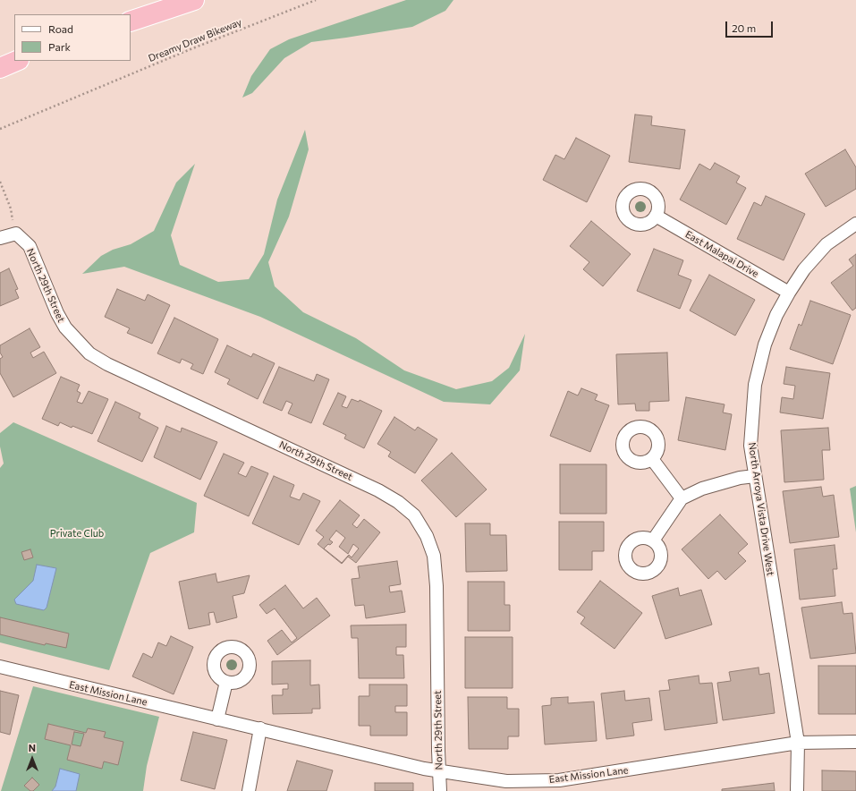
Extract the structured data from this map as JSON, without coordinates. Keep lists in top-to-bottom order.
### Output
{
  "streets": {
    "street": [
      "East Malapai Drive",
      "North 29th Street",
      "North Arroya Vista Drive West",
      "East Mission Lane"
    ],
    "path": ["Dreamy Draw Bikeway"]
  },
  "crossings": [
    ["East Malapai Drive", "North Arroya Vista Drive West"],
    ["North 29th Street", "East Mission Lane"],
    ["North Arroya Vista Drive West", "East Mission Lane"]
  ],
  "parks": ["Private Club"],
  "legend": ["Road", "Park"],
  "scale_bar": "20 m",
  "north": "top"
}
